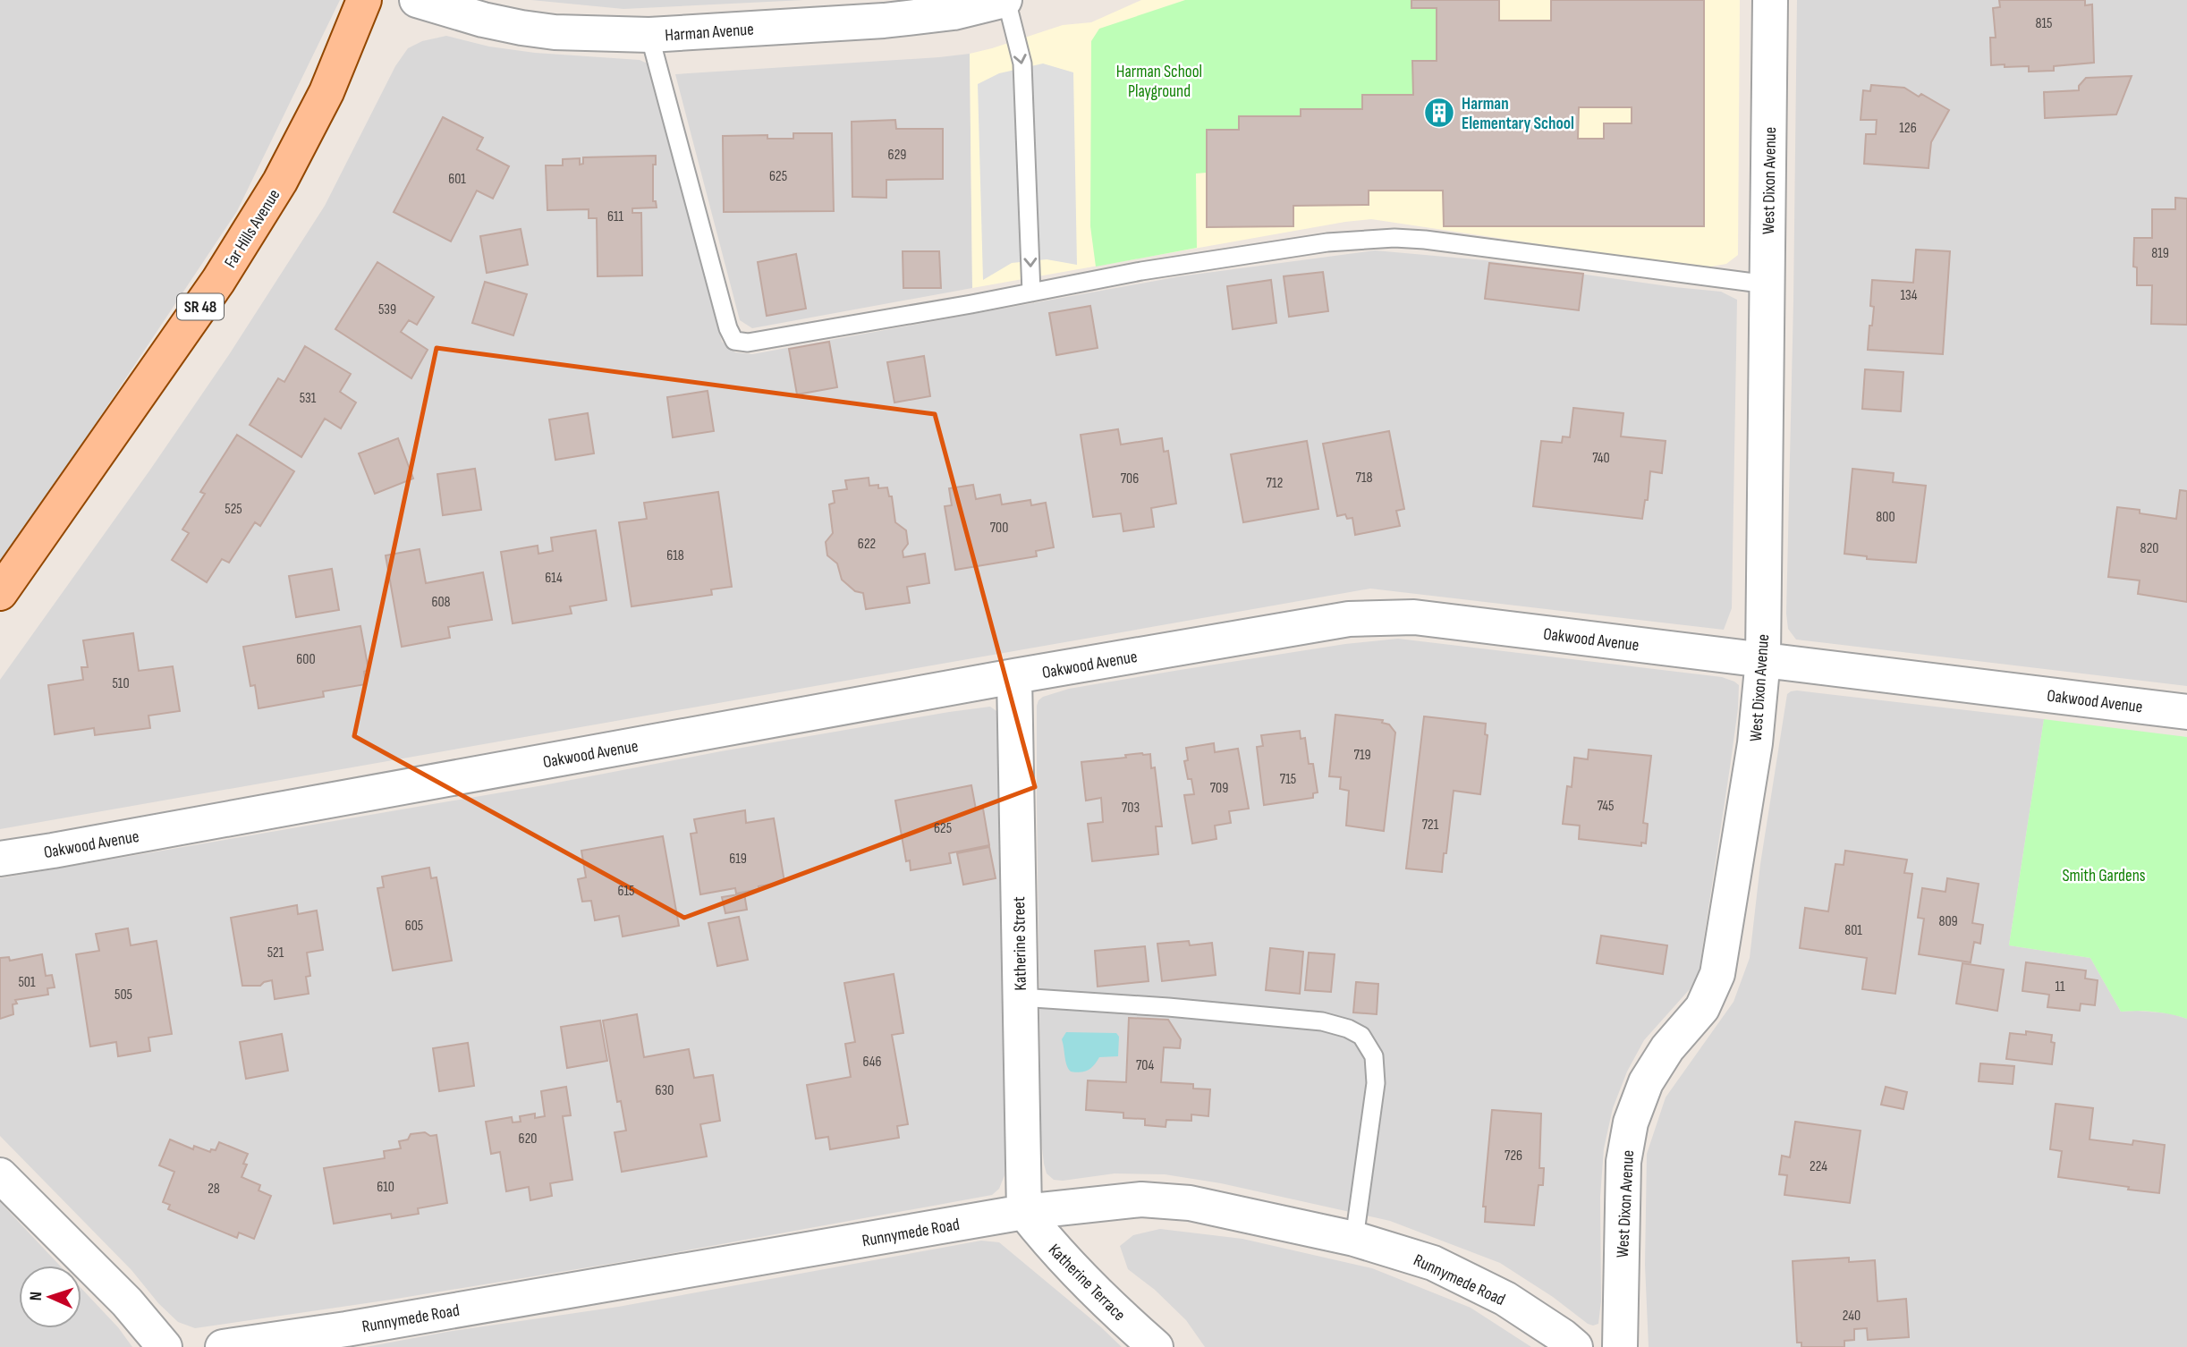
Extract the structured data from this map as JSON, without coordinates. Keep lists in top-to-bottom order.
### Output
{
  "streets": {
    "main road": ["Far Hills Avenue", "SR 48"],
    "street": [
      "Harman Avenue",
      "West Dixon Avenue",
      "Oakwood Avenue",
      "Katherine Street",
      "Runnymede Road",
      "Katherine Terrace"
    ]
  },
  "crossings": [
    ["West Dixon Avenue", "Oakwood Avenue"],
    ["Oakwood Avenue", "Katherine Street"],
    ["Katherine Street", "Runnymede Road"],
    ["Katherine Street", "Katherine Terrace"],
    ["Runnymede Road", "Katherine Terrace"]
  ],
  "parks": ["Harman School Playground", "Smith Gardens"],
  "places": {
    "building": ["Harman Elementary School"]
  },
  "house_numbers": [
    "815",
    "126",
    "629",
    "625",
    "601",
    "611",
    "819",
    "134",
    "539",
    "531",
    "740",
    "718",
    "706",
    "712",
    "525",
    "800",
    "700",
    "622",
    "820",
    "618",
    "614",
    "608",
    "600",
    "510",
    "719",
    "715",
    "709",
    "745",
    "703",
    "721",
    "625",
    "619",
    "615",
    "809",
    "605",
    "801",
    "521",
    "501",
    "11",
    "505",
    "646",
    "704",
    "630",
    "620",
    "726",
    "224",
    "610",
    "28",
    "240"
  ],
  "north": "left"
}
